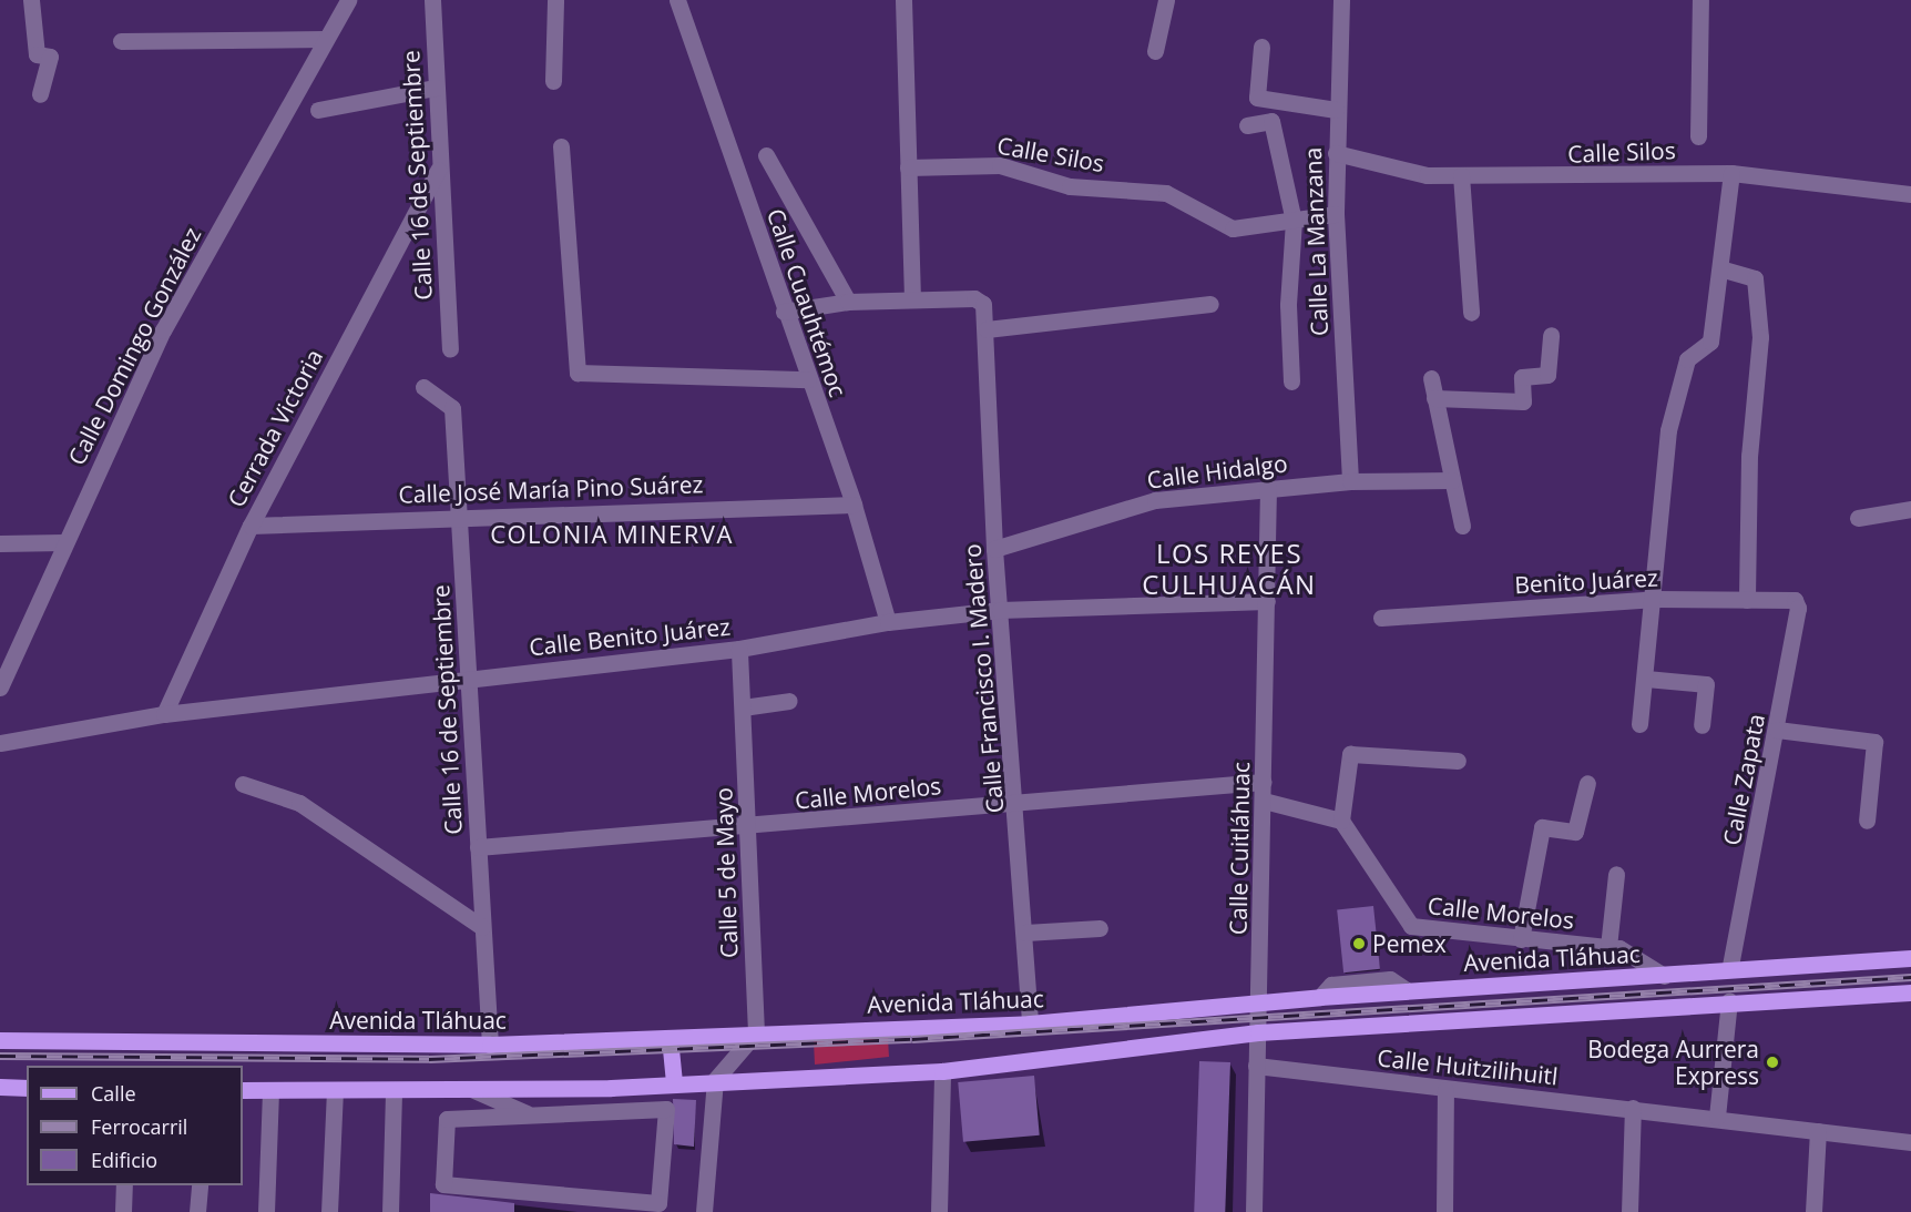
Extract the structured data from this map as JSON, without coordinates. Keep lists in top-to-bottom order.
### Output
{
  "streets": {
    "main road": ["Avenida Tláhuac"],
    "street": [
      "Calle Silos",
      "Calle 16 de Septiembre",
      "Calle La Manzana",
      "Calle Cuauhtémoc",
      "Calle Domingo González",
      "Cerrada Victoria",
      "Calle Hidalgo",
      "Calle José María Pino Suárez",
      "Benito Juárez",
      "Calle Benito Juárez",
      "Calle Francisco I. Madero",
      "Calle Zapata",
      "Calle Morelos",
      "Calle Cuitláhuac",
      "Calle 5 de Mayo",
      "Calle Huitzilihuitl"
    ]
  },
  "crossings": [
    ["Calle Silos", "Calle La Manzana"],
    ["Calle 16 de Septiembre", "Cerrada Victoria"],
    ["Calle 16 de Septiembre", "Calle José María Pino Suárez"],
    ["Calle 16 de Septiembre", "Calle Benito Juárez"],
    ["Calle 16 de Septiembre", "Calle Morelos"],
    ["Calle 16 de Septiembre", "Avenida Tláhuac"],
    ["Calle La Manzana", "Calle Hidalgo"],
    ["Calle Cuauhtémoc", "Calle José María Pino Suárez"],
    ["Calle Cuauhtémoc", "Calle Benito Juárez"],
    ["Calle Cuauhtémoc", "Calle Francisco I. Madero"],
    ["Cerrada Victoria", "Calle José María Pino Suárez"],
    ["Cerrada Victoria", "Calle Benito Juárez"],
    ["Calle Hidalgo", "Calle Francisco I. Madero"],
    ["Calle Hidalgo", "Calle Cuitláhuac"],
    ["Benito Juárez", "Calle Zapata"],
    ["Calle Benito Juárez", "Calle Francisco I. Madero"],
    ["Calle Benito Juárez", "Calle Cuitláhuac"],
    ["Calle Benito Juárez", "Calle 5 de Mayo"],
    ["Calle Francisco I. Madero", "Calle Morelos"],
    ["Calle Francisco I. Madero", "Avenida Tláhuac"],
    ["Calle Zapata", "Avenida Tláhuac"],
    ["Calle Morelos", "Calle Cuitláhuac"],
    ["Calle Morelos", "Calle 5 de Mayo"],
    ["Calle Morelos", "Avenida Tláhuac"],
    ["Calle Cuitláhuac", "Avenida Tláhuac"],
    ["Calle Cuitláhuac", "Calle Huitzilihuitl"],
    ["Calle 5 de Mayo", "Avenida Tláhuac"]
  ],
  "districts": ["COLONIA MINERVA", "LOS REYES CULHUACÁN"],
  "places": ["Pemex", "Bodega Aurrera Express"],
  "legend": ["Calle", "Ferrocarril", "Edificio"]
}
